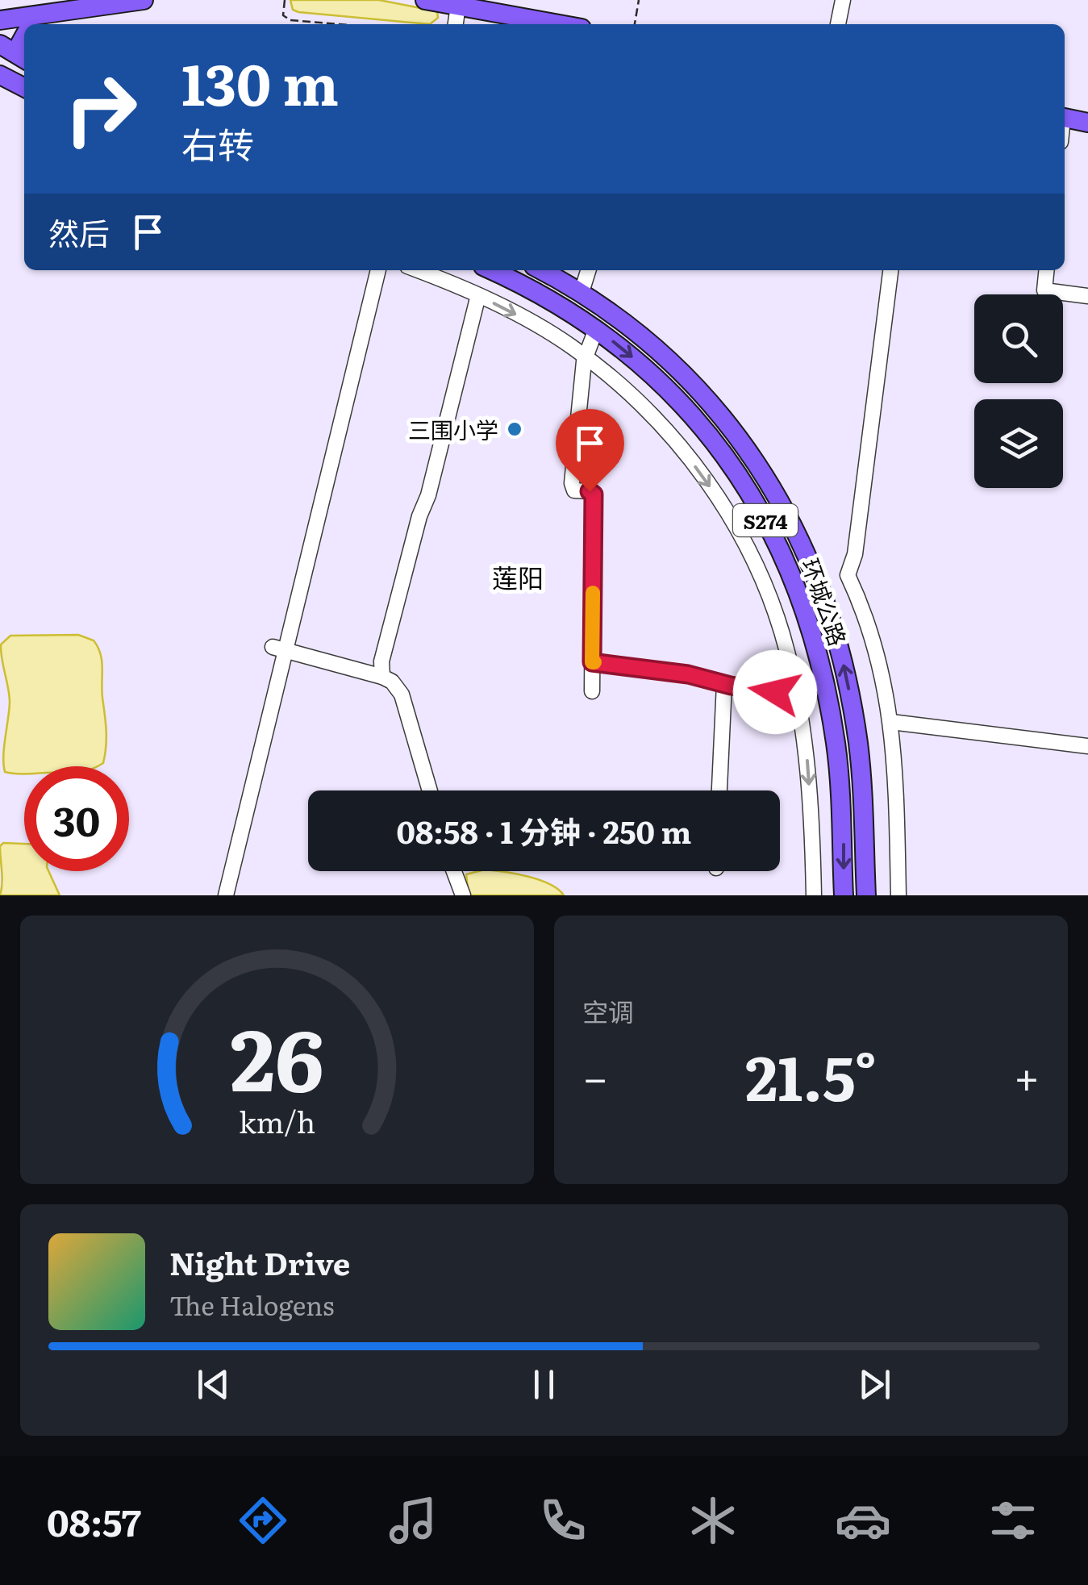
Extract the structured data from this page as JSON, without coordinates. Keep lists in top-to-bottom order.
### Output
{
  "streets": {
    "main road": ["S274", "环城公路"]
  },
  "districts": ["莲阳"],
  "places": ["三围小学"],
  "page": {
    "turn": ["130 m", "右转"],
    "then": "然后",
    "limit": "30",
    "trip": "08:58 · 1 分钟 · 250 m",
    "tile": "空调",
    "heat": ["−", "21.5°", "+"],
    "song": ["Night Drive", "The Halogens"],
    "tabs": "08:57",
    "gauge": ["26", "km/h"]
  }
}
